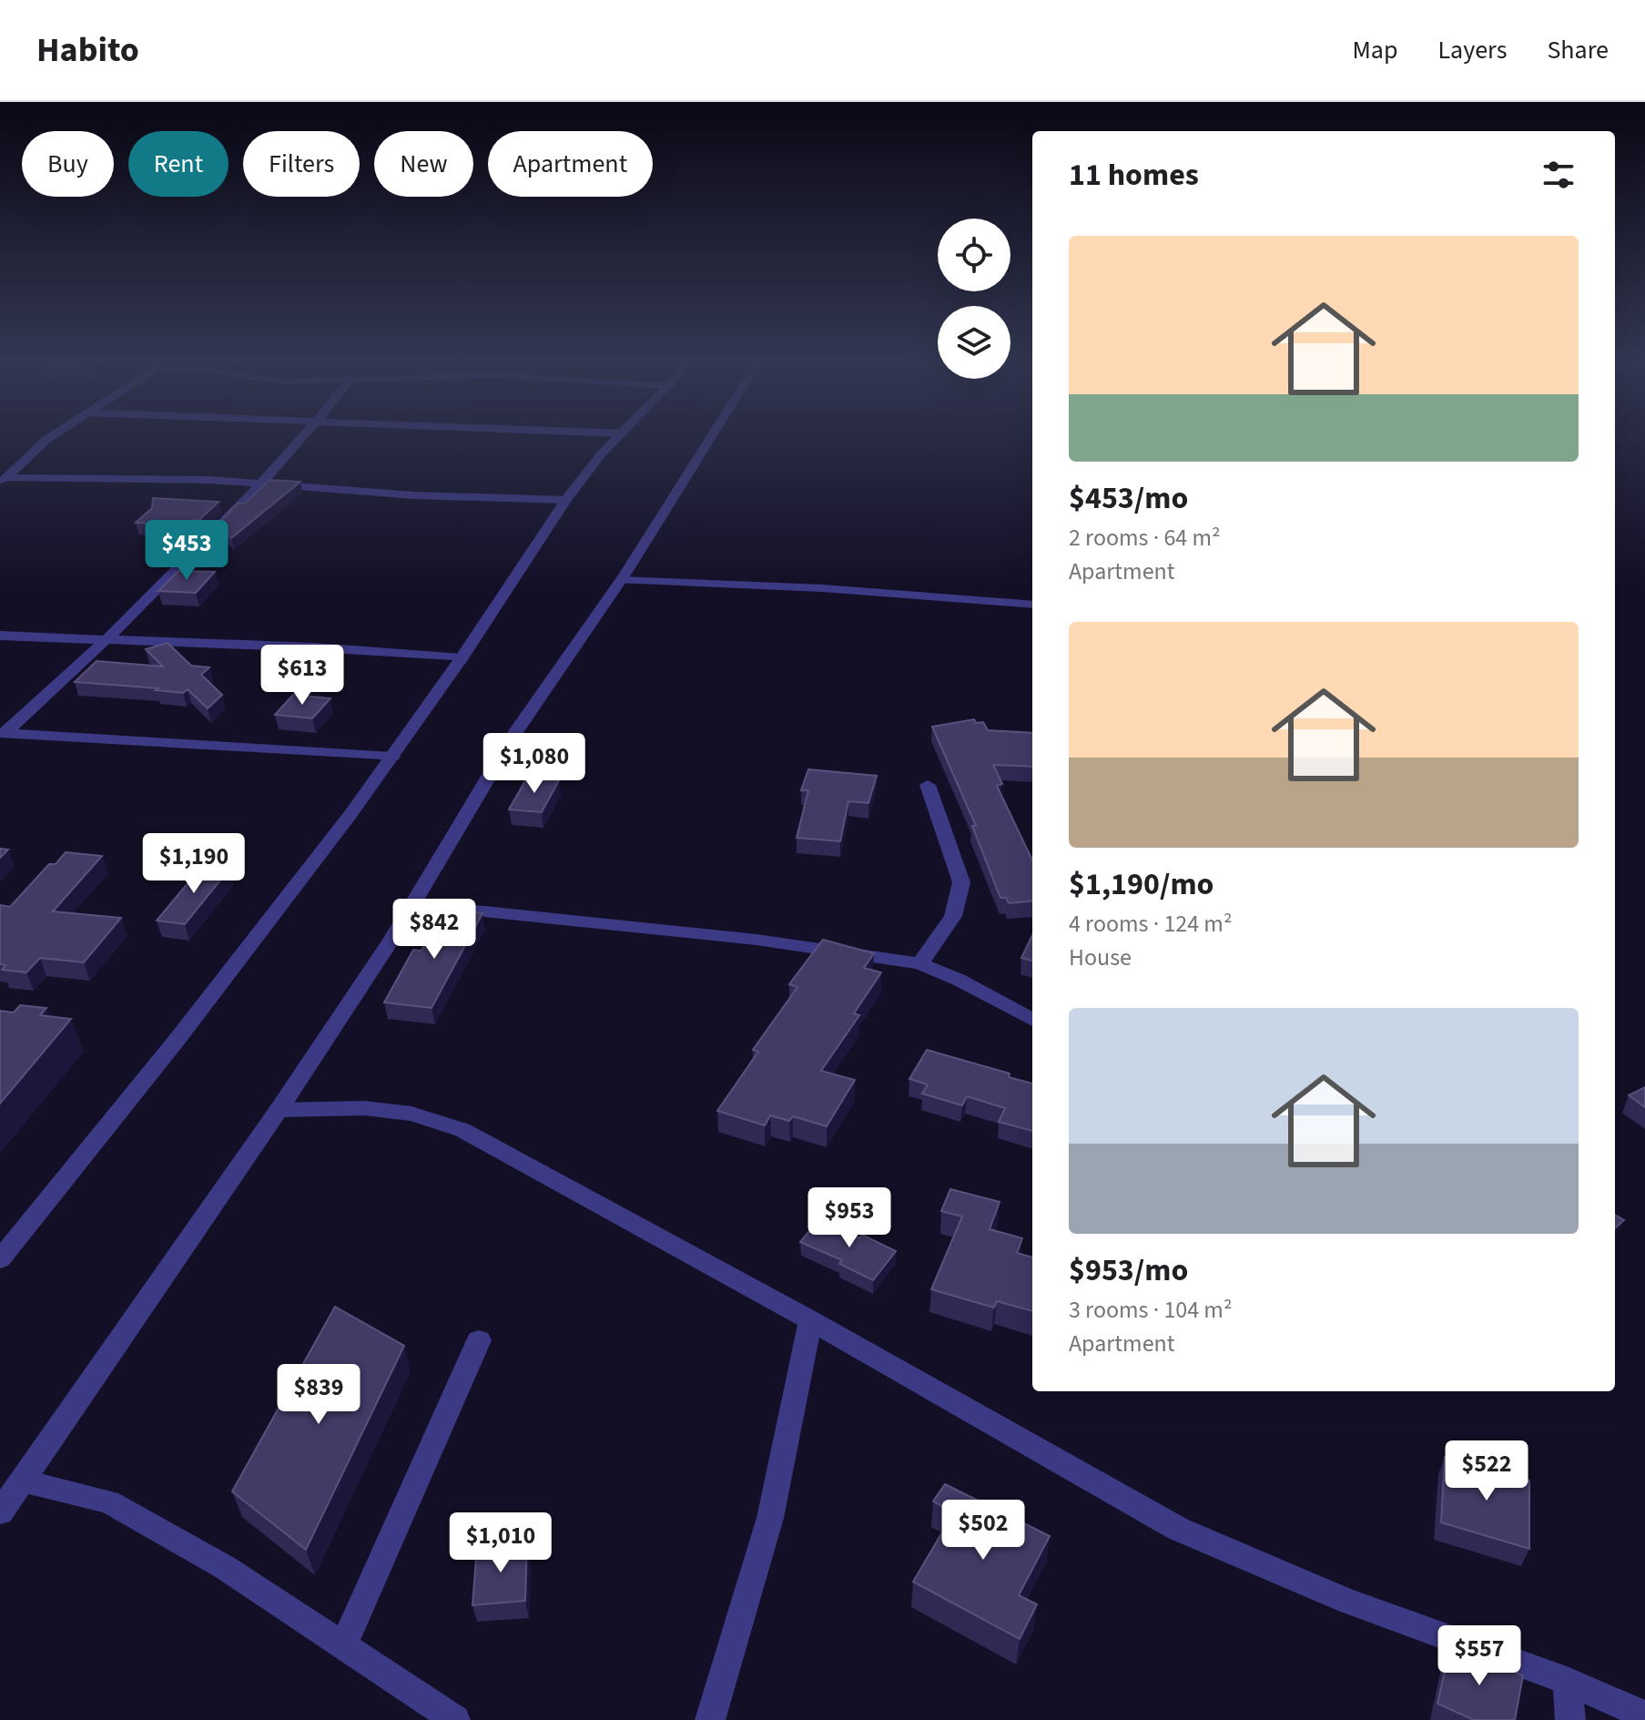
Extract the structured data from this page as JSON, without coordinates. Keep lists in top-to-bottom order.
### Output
{
  "page": {
    "header": "Habito",
    "nav": ["Map", "Layers", "Share"],
    "chip": [
      "Buy",
      "Rent",
      "Filters",
      "New",
      "Apartment"
    ],
    "heading": "11 homes",
    "list": [
      {
        "name": "$453/mo",
        "note": "2 rooms · 64 m² · Apartment"
      },
      {
        "name": "$1,190/mo",
        "note": "4 rooms · 124 m² · House"
      },
      {
        "name": "$953/mo",
        "note": "3 rooms · 104 m² · Apartment"
      }
    ],
    "price": [
      "$453",
      "$613",
      "$1,080",
      "$1,190",
      "$842",
      "$953",
      "$839",
      "$522",
      "$502",
      "$1,010",
      "$557"
    ]
  }
}
